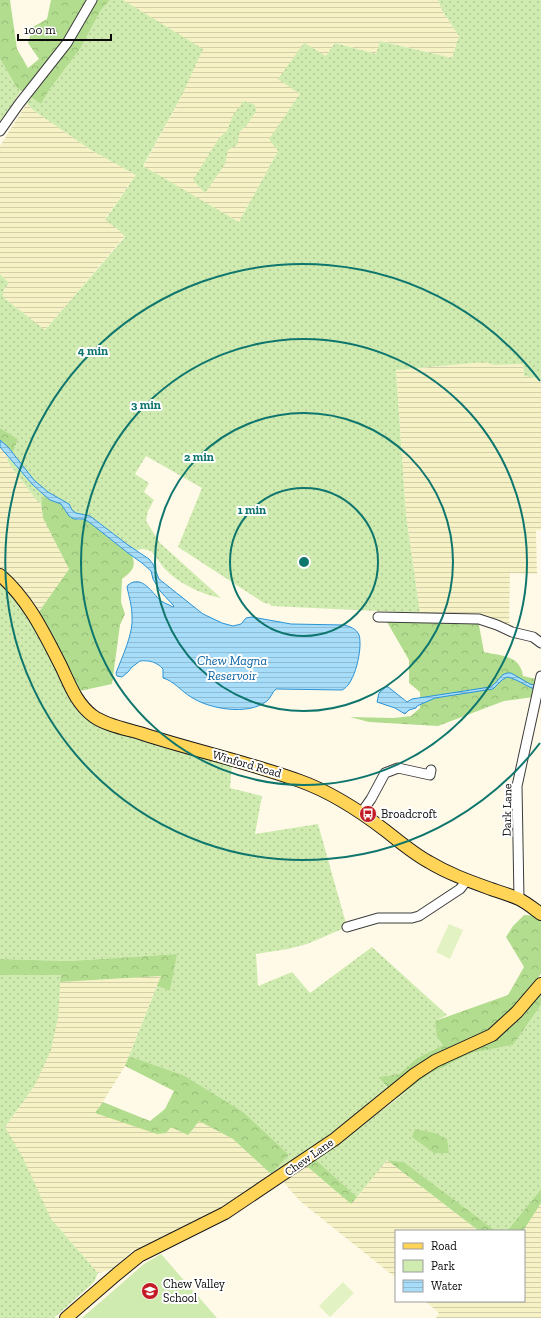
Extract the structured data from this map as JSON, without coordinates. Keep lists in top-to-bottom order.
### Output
{
  "streets": {
    "main road": ["Winford Road", "Chew Lane"],
    "street": ["Dark Lane"]
  },
  "crossings": [
    ["Winford Road", "Dark Lane"]
  ],
  "water": ["Chew Magna Reservoir"],
  "places": {
    "bus stop": ["Broadcroft"],
    "school or university": ["Chew Valley School"]
  },
  "legend": ["Road", "Park", "Water"],
  "scale_bar": "100 m",
  "rings": [
    "4 min",
    "3 min",
    "2 min",
    "1 min"
  ]
}
